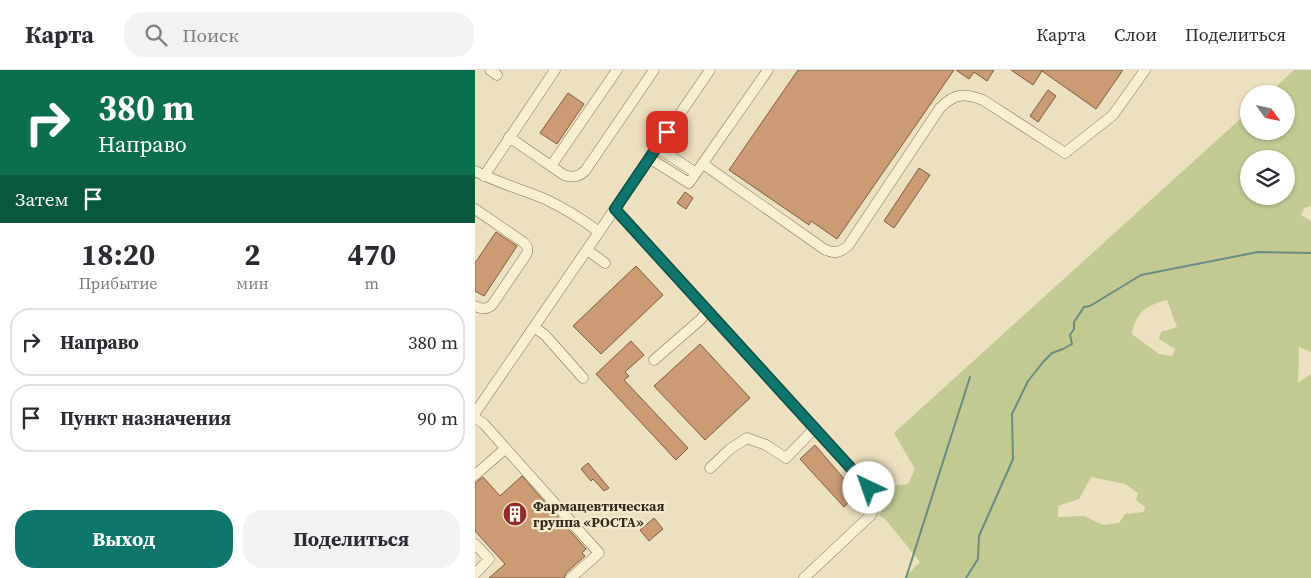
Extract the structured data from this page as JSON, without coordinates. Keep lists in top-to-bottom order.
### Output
{
  "places": {
    "building": ["Фармацевтическая группа «РОСТА»"]
  },
  "north": "bottom right",
  "page": {
    "header": "Карта",
    "search": "Поиск",
    "nav": ["Карта", "Слои", "Поделиться"],
    "turn": ["380 m", "Направо"],
    "then": "Затем",
    "eta": [
      "18:20",
      "Прибытие",
      "2",
      "мин",
      "470",
      "m"
    ],
    "list": [
      {
        "name": "Направо",
        "value": "380 m"
      },
      {
        "name": "Пункт назначения",
        "value": "90 m"
      }
    ],
    "buttons": ["Выход", "Поделиться"]
  }
}
